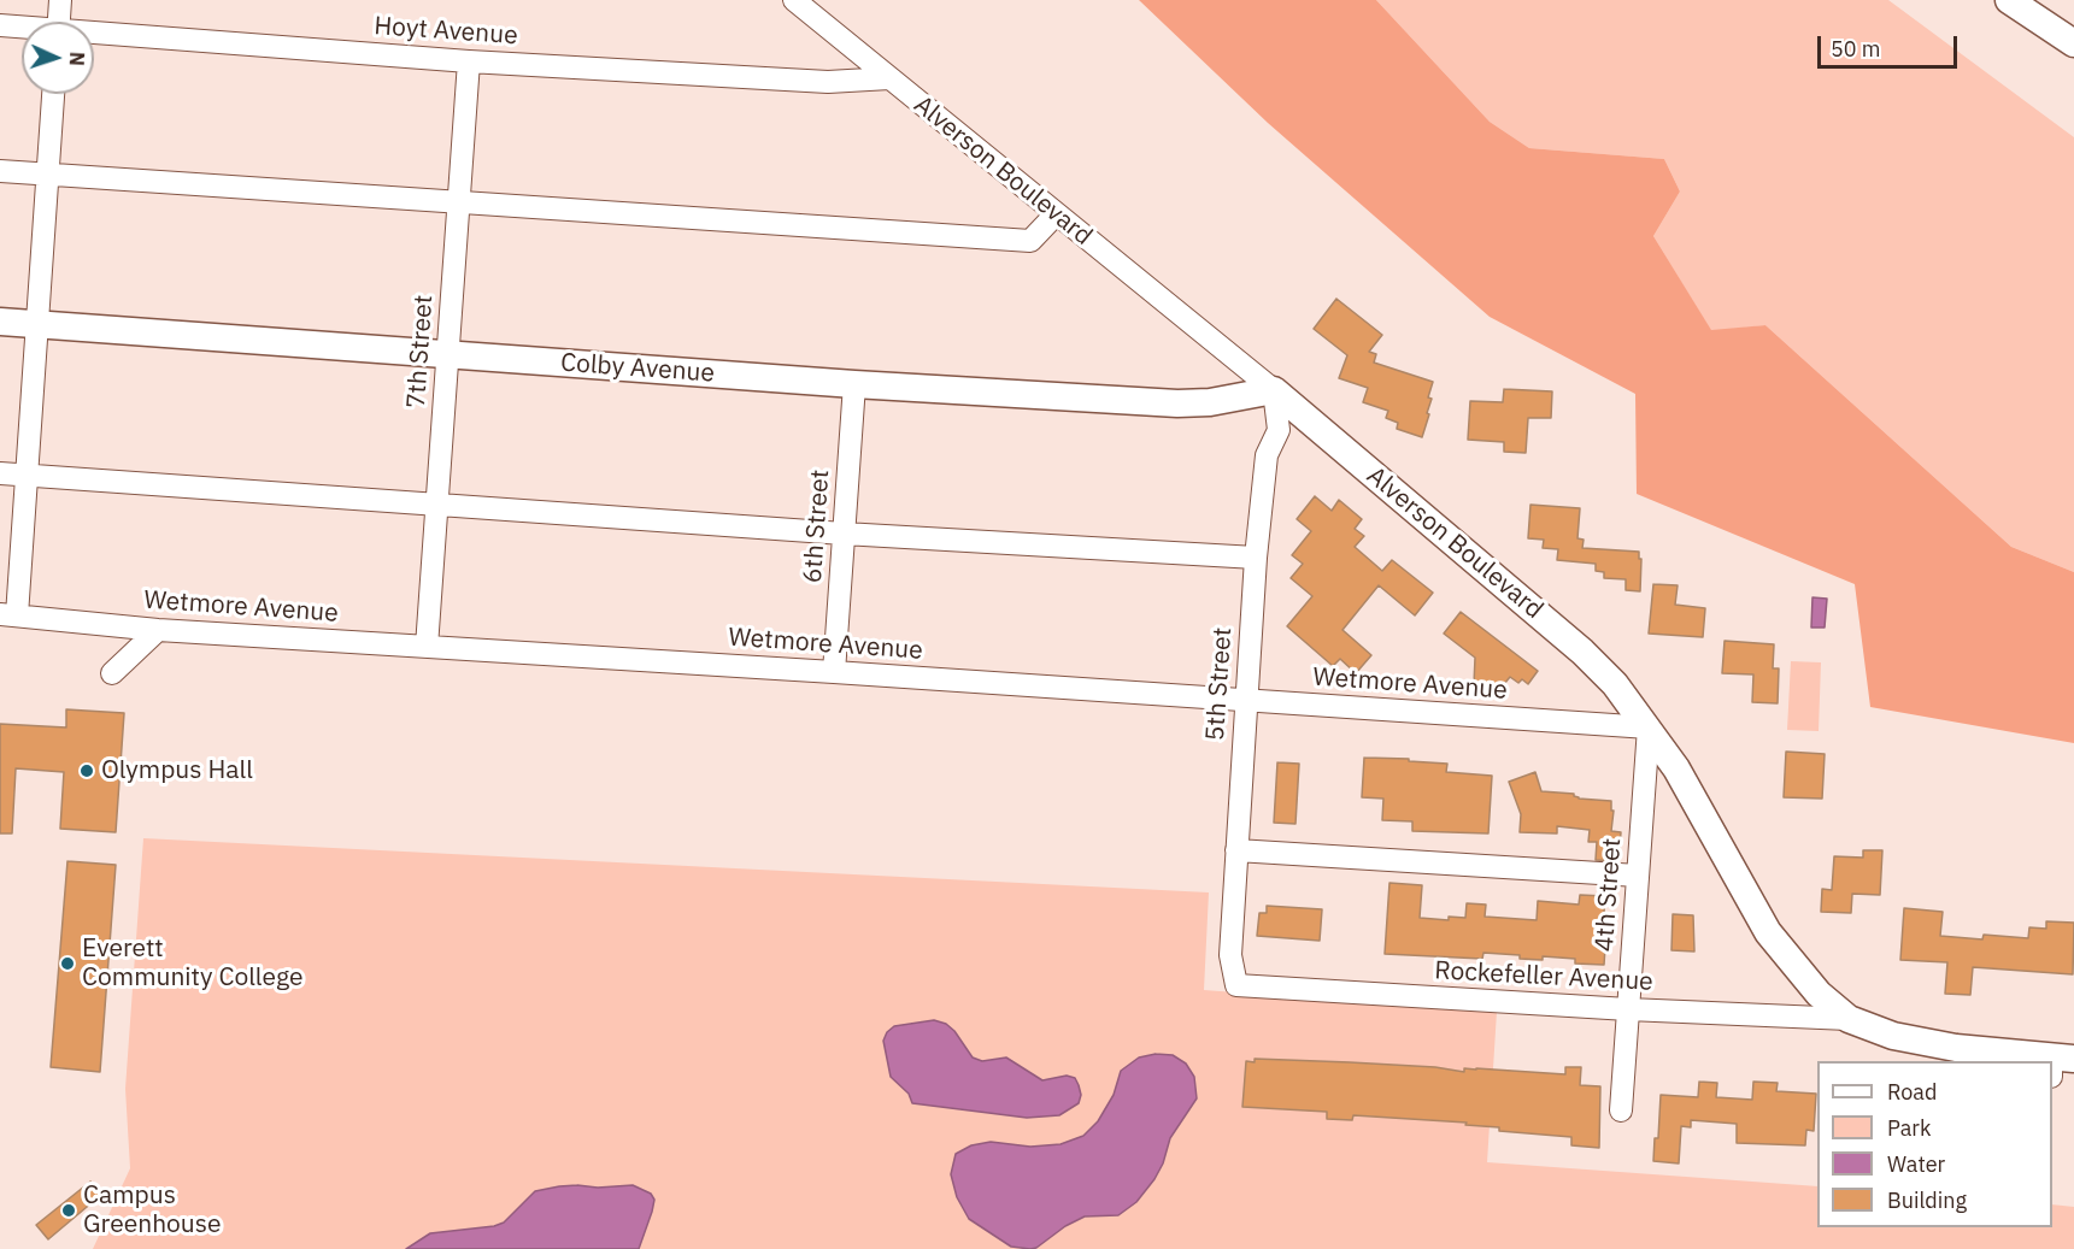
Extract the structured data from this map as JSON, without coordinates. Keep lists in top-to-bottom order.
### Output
{
  "streets": {
    "main road": ["Alverson Boulevard", "Colby Avenue"],
    "street": [
      "Hoyt Avenue",
      "7th Street",
      "6th Street",
      "Wetmore Avenue",
      "5th Street",
      "4th Street",
      "Rockefeller Avenue"
    ]
  },
  "crossings": [
    ["Hoyt Avenue", "Alverson Boulevard"],
    ["Hoyt Avenue", "7th Street"],
    ["Alverson Boulevard", "Colby Avenue"],
    ["Alverson Boulevard", "Wetmore Avenue"],
    ["Alverson Boulevard", "5th Street"],
    ["Alverson Boulevard", "4th Street"],
    ["Alverson Boulevard", "Rockefeller Avenue"],
    ["7th Street", "Colby Avenue"],
    ["7th Street", "Wetmore Avenue"],
    ["Colby Avenue", "6th Street"],
    ["Colby Avenue", "5th Street"],
    ["6th Street", "Wetmore Avenue"],
    ["Wetmore Avenue", "5th Street"],
    ["Wetmore Avenue", "4th Street"],
    ["5th Street", "Rockefeller Avenue"],
    ["4th Street", "Rockefeller Avenue"]
  ],
  "places": ["Olympus Hall", "Everett Community College", "Campus Greenhouse"],
  "legend": [
    "Road",
    "Park",
    "Water",
    "Building"
  ],
  "scale_bar": "50 m",
  "north": "right"
}
